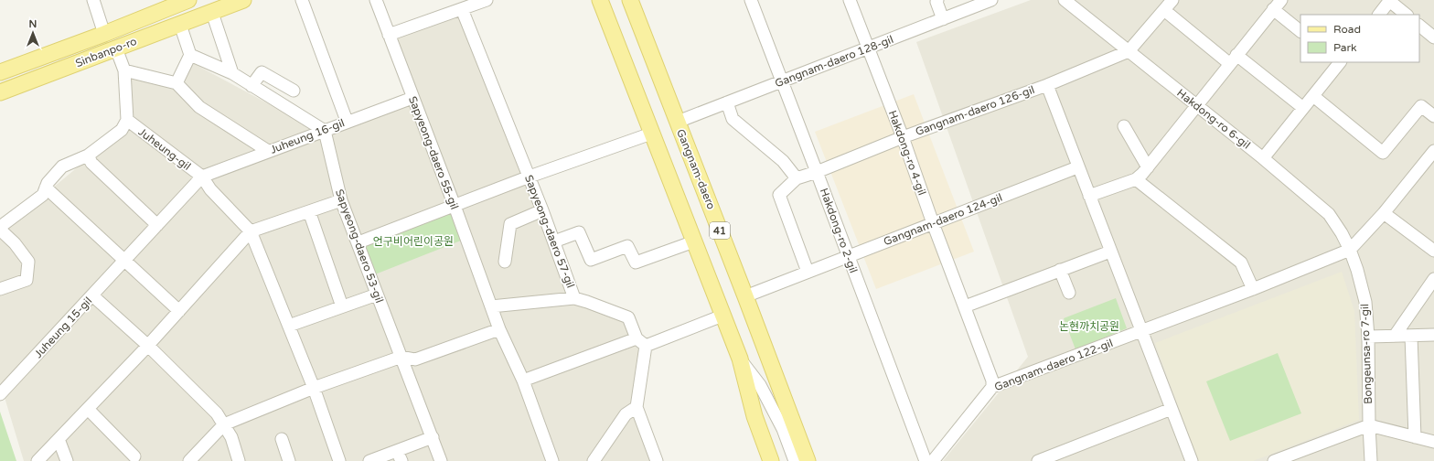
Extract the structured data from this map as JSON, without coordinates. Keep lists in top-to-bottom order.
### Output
{
  "streets": {
    "main road": ["Sinbanpo-ro", "Gangnam-daero", "41"],
    "street": [
      "Gangnam-daero 128-gil",
      "Gangnam-daero 126-gil",
      "Hakdong-ro 6-gil",
      "Juheung 16-gil",
      "Juheung-gil",
      "Sapyeong-daero 55-gil",
      "Hakdong-ro 4-gil",
      "Gangnam-daero 124-gil",
      "Hakdong-ro 2-gil",
      "Sapyeong-daero 57-gil",
      "Sapyeong-daero 53-gil",
      "Juheung 15-gil",
      "Bongeunsa-ro 7-gil",
      "Gangnam-daero 122-gil"
    ]
  },
  "crossings": [
    ["Gangnam-daero 128-gil", "Hakdong-ro 4-gil"],
    ["Gangnam-daero 128-gil", "Gangnam-daero"],
    ["Gangnam-daero 128-gil", "Hakdong-ro 2-gil"],
    ["Gangnam-daero 126-gil", "Hakdong-ro 6-gil"],
    ["Gangnam-daero 126-gil", "Hakdong-ro 4-gil"],
    ["Gangnam-daero 126-gil", "Gangnam-daero 124-gil"],
    ["Gangnam-daero 126-gil", "Hakdong-ro 2-gil"],
    ["Hakdong-ro 6-gil", "Bongeunsa-ro 7-gil"],
    ["Hakdong-ro 6-gil", "Gangnam-daero 122-gil"],
    ["Juheung 16-gil", "Juheung-gil"],
    ["Juheung 16-gil", "Sapyeong-daero 55-gil"],
    ["Juheung 16-gil", "Sapyeong-daero 53-gil"],
    ["Juheung 16-gil", "Juheung 15-gil"],
    ["Juheung-gil", "Juheung 15-gil"],
    ["Hakdong-ro 4-gil", "Gangnam-daero 124-gil"],
    ["Hakdong-ro 4-gil", "Gangnam-daero 122-gil"],
    ["Gangnam-daero", "Gangnam-daero 124-gil"],
    ["Gangnam-daero 124-gil", "Hakdong-ro 2-gil"],
    ["Bongeunsa-ro 7-gil", "Gangnam-daero 122-gil"]
  ],
  "parks": ["언구비어린이공원", "논현까치공원"],
  "legend": ["Road", "Park"],
  "north": "top"
}
